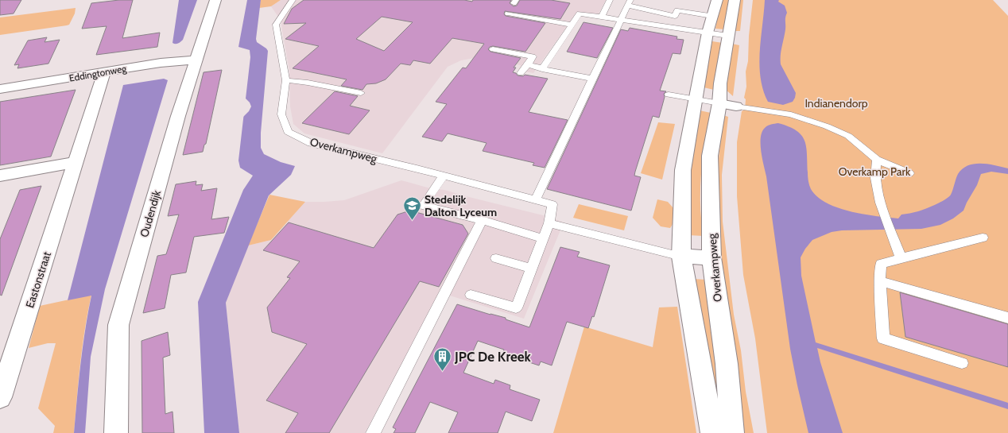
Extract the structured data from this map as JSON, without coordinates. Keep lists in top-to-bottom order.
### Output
{
  "streets": {
    "street": [
      "Eddingtonweg",
      "Overkampweg",
      "Oudendijk",
      "Eastonstraat"
    ]
  },
  "crossings": [
    ["Eddingtonweg", "Oudendijk"],
    ["Eddingtonweg", "Eastonstraat"]
  ],
  "parks": ["Indianendorp", "Overkamp Park"],
  "places": {
    "school or university": ["Stedelijk Dalton Lyceum"],
    "building": ["JPC De Kreek"]
  }
}
